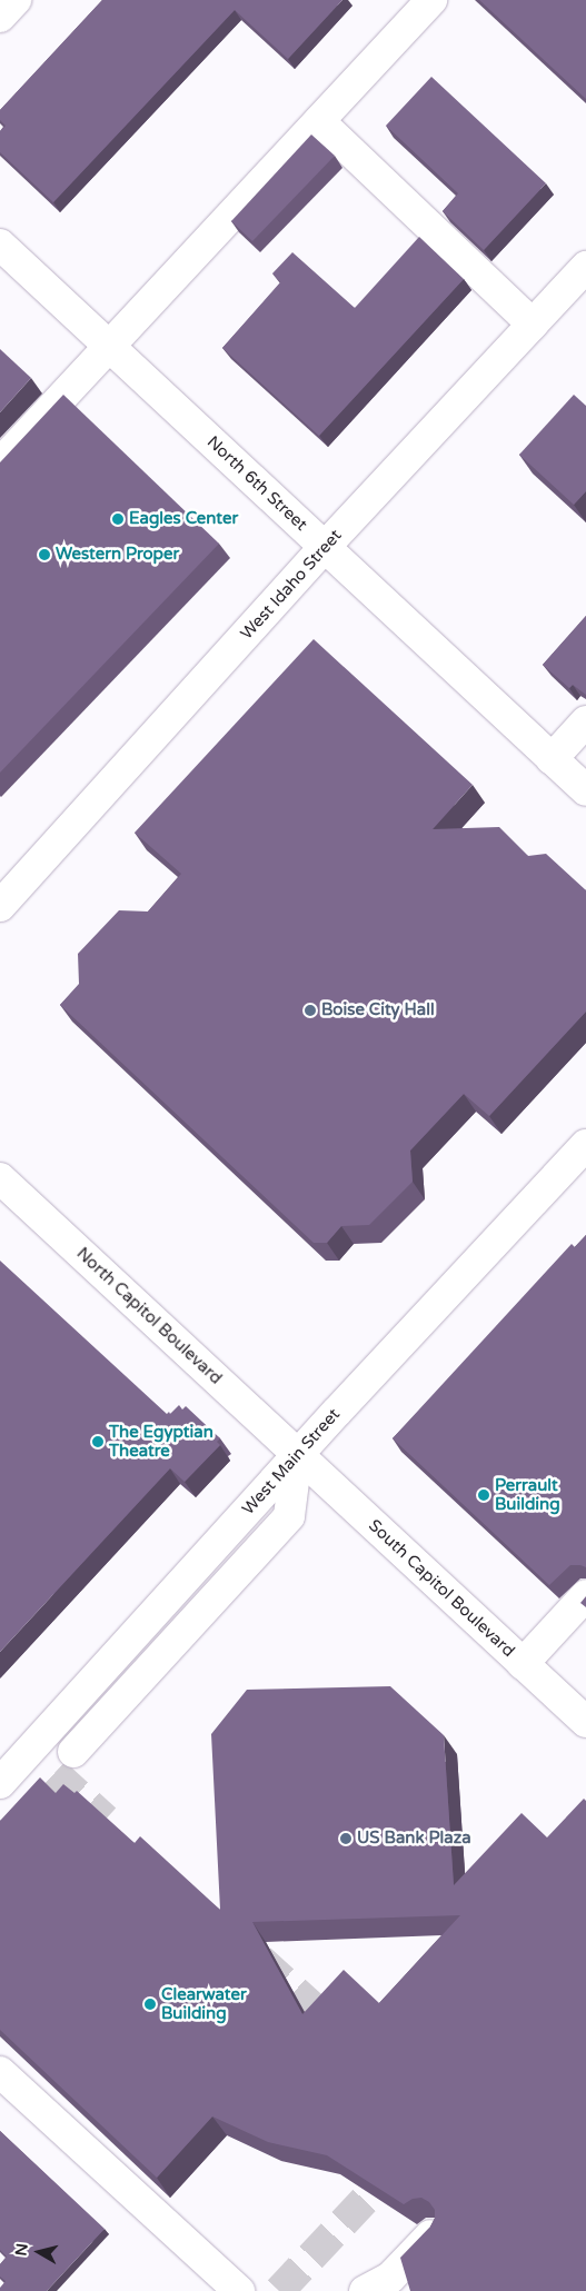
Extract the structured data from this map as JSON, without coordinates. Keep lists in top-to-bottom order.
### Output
{
  "streets": {
    "main road": [
      "North 6th Street",
      "West Idaho Street",
      "North Capitol Boulevard",
      "West Main Street",
      "South Capitol Boulevard"
    ]
  },
  "crossings": [
    ["North 6th Street", "West Idaho Street"],
    ["North Capitol Boulevard", "West Main Street"],
    ["North Capitol Boulevard", "South Capitol Boulevard"],
    ["West Main Street", "South Capitol Boulevard"]
  ],
  "places": [
    "Eagles Center",
    "Western Proper",
    "Boise City Hall",
    "The Egyptian Theatre",
    "Perrault Building",
    "US Bank Plaza",
    "Clearwater Building"
  ],
  "north": "left"
}
